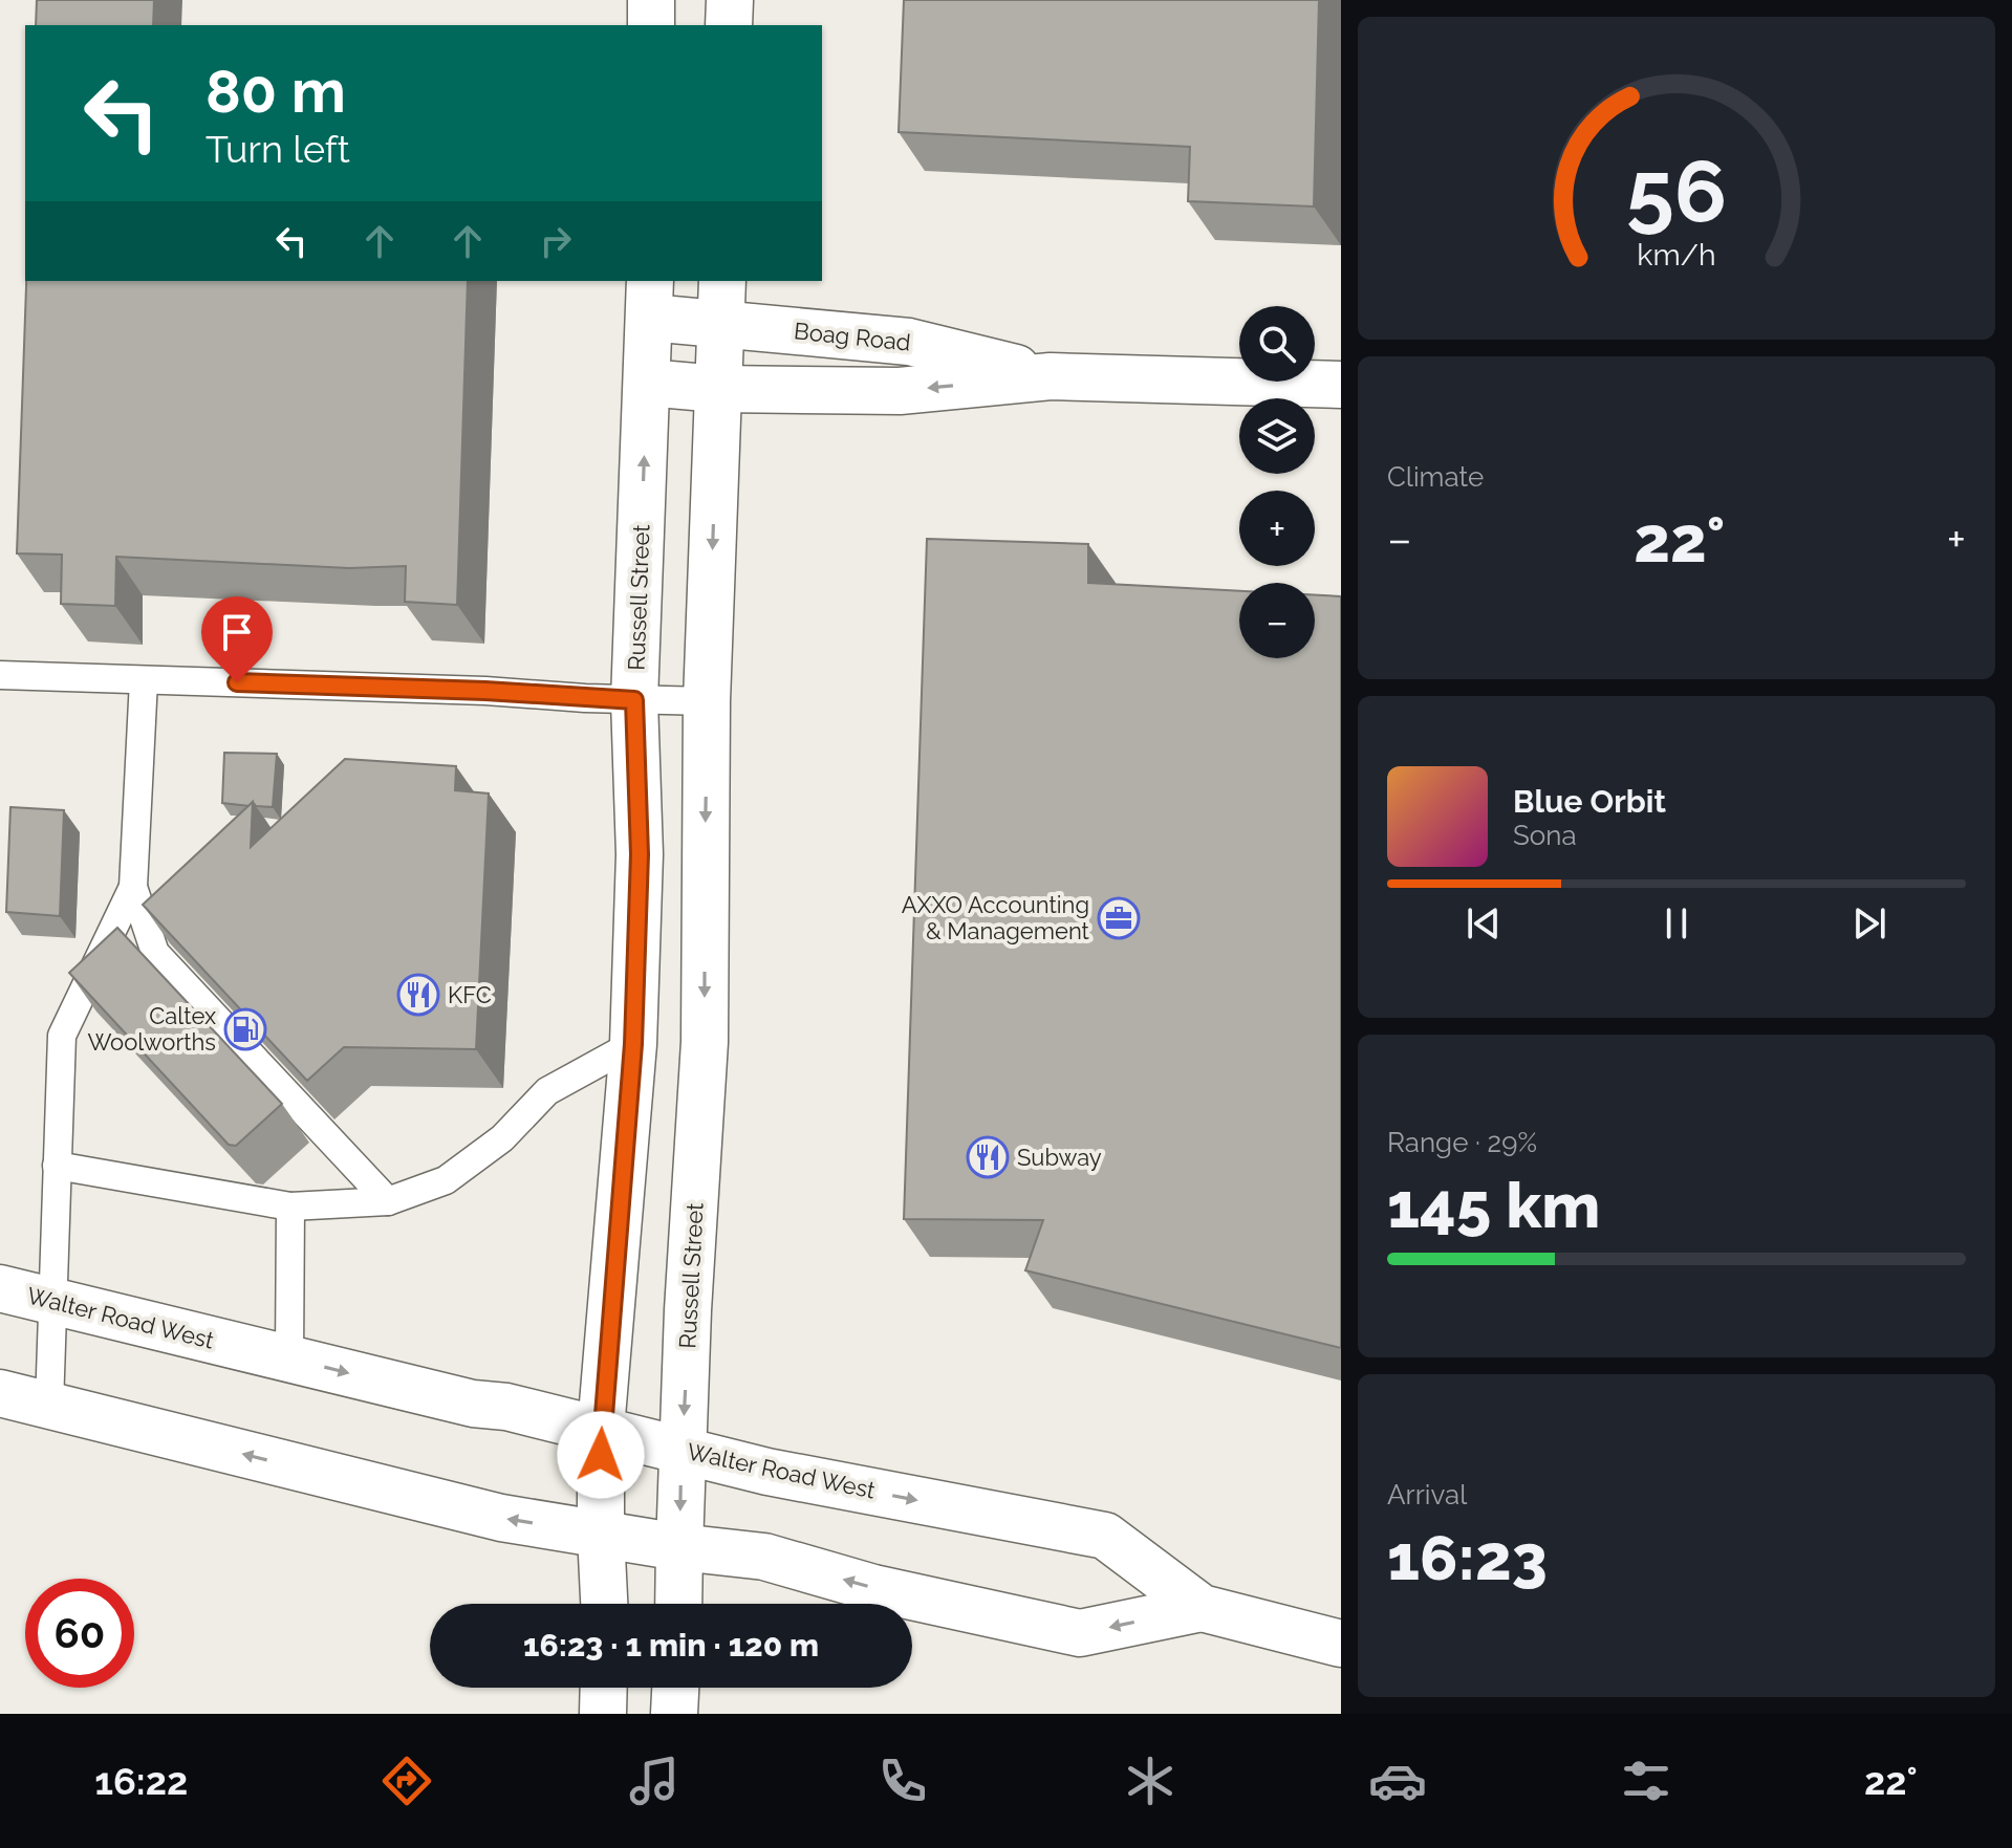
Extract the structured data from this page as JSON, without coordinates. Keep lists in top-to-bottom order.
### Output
{
  "streets": {
    "main road": ["Boag Road", "Russell Street", "Walter Road West"]
  },
  "crossings": [
    ["Boag Road", "Russell Street"],
    ["Russell Street", "Walter Road West"]
  ],
  "places": {
    "office": ["AXXO Accounting & Management"],
    "restaurant": ["KFC", "Subway"],
    "fuel station": ["Caltex Woolworths"]
  },
  "page": {
    "turn": ["80 m", "Turn left"],
    "map_buttons": ["+", "−"],
    "tile": [
      "Climate",
      ["Range · 29%", "145 km"],
      ["Arrival", "16:23"]
    ],
    "heat": ["−", "22°", "+"],
    "song": ["Blue Orbit", "Sona"],
    "limit": "60",
    "trip": "16:23 · 1 min · 120 m",
    "tabs": ["16:22", "22°"],
    "gauge": ["56", "km/h"]
  }
}
